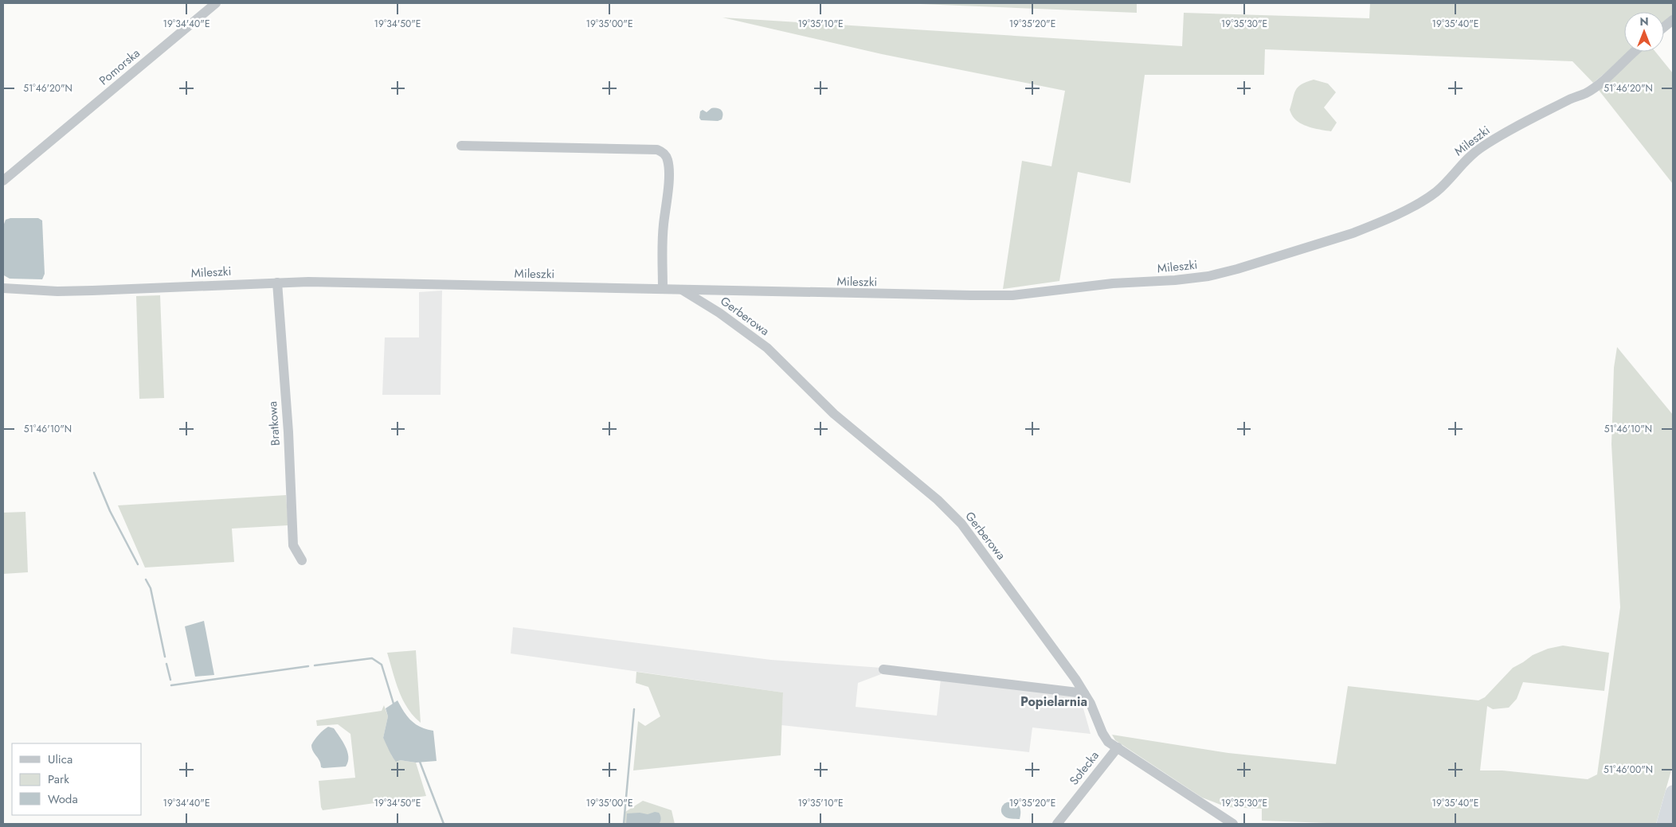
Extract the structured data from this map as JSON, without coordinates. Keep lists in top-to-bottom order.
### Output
{
  "streets": {
    "street": [
      "Pomorska",
      "Mileszki",
      "Gerberowa",
      "Bratkowa",
      "Sołecka"
    ]
  },
  "crossings": [
    ["Mileszki", "Gerberowa"],
    ["Mileszki", "Bratkowa"],
    ["Gerberowa", "Sołecka"]
  ],
  "districts": ["Popielarnia"],
  "legend": ["Ulica", "Park", "Woda"],
  "north": "top",
  "coordinates": [
    "19°34'40\"E",
    "19°34'50\"E",
    "19°35'00\"E",
    "19°35'10\"E",
    "19°35'20\"E",
    "19°35'30\"E",
    "19°35'40\"E",
    "51°46'20\"N",
    "51°46'10\"N",
    "51°46'00\"N"
  ]
}
